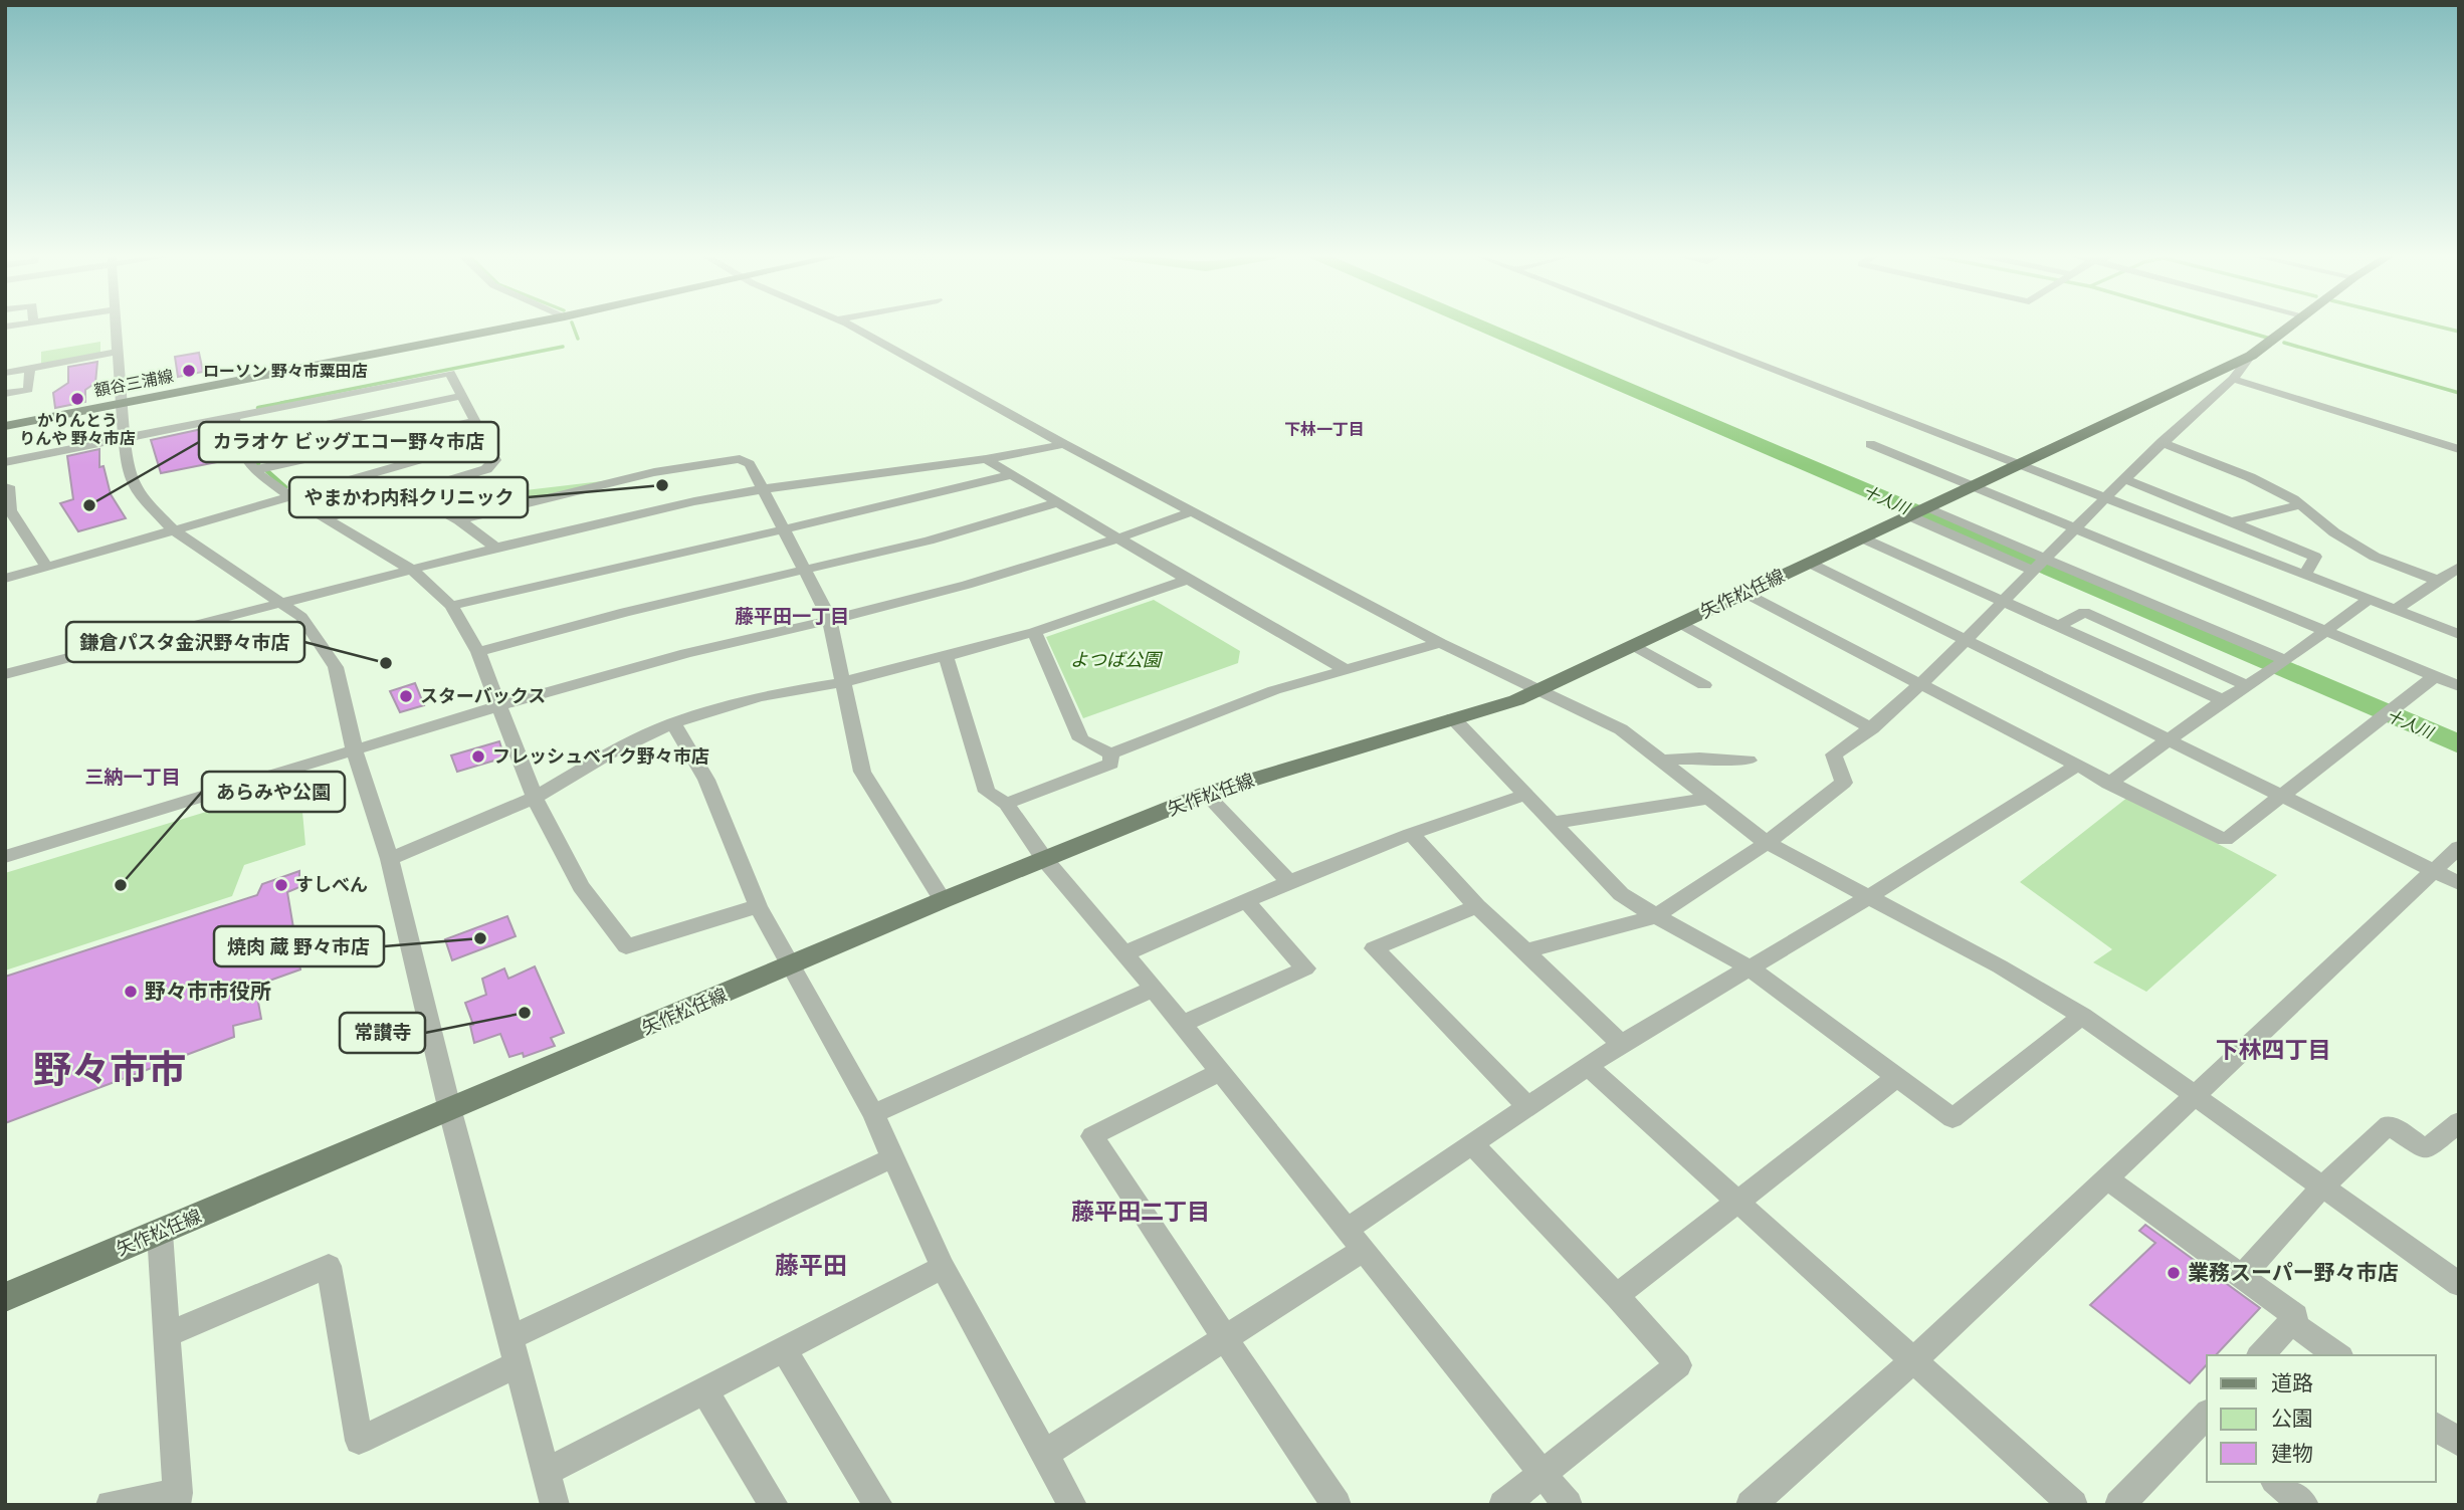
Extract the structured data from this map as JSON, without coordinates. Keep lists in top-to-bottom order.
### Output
{
  "streets": {
    "main road": ["額谷三浦線", "矢作松任線"]
  },
  "districts": [
    "下林一丁目",
    "藤平田一丁目",
    "三納一丁目",
    "下林四丁目",
    "野々市市",
    "藤平田二丁目",
    "藤平田"
  ],
  "water": ["十人川"],
  "parks": ["よつば公園"],
  "places": [
    "ローソン 野々市粟田店",
    "かりんとう りんや 野々市店",
    "やまかわ内科クリニック",
    "カラオケ ビッグエコー野々市店",
    "鎌倉パスタ金沢野々市店",
    "スターバックス",
    "フレッシュベイク野々市店",
    "あらみや公園",
    "すしべん",
    "焼肉 蔵 野々市店",
    "野々市市役所",
    "常讃寺",
    "業務スーパー野々市店"
  ],
  "legend": ["道路", "公園", "建物"]
}
